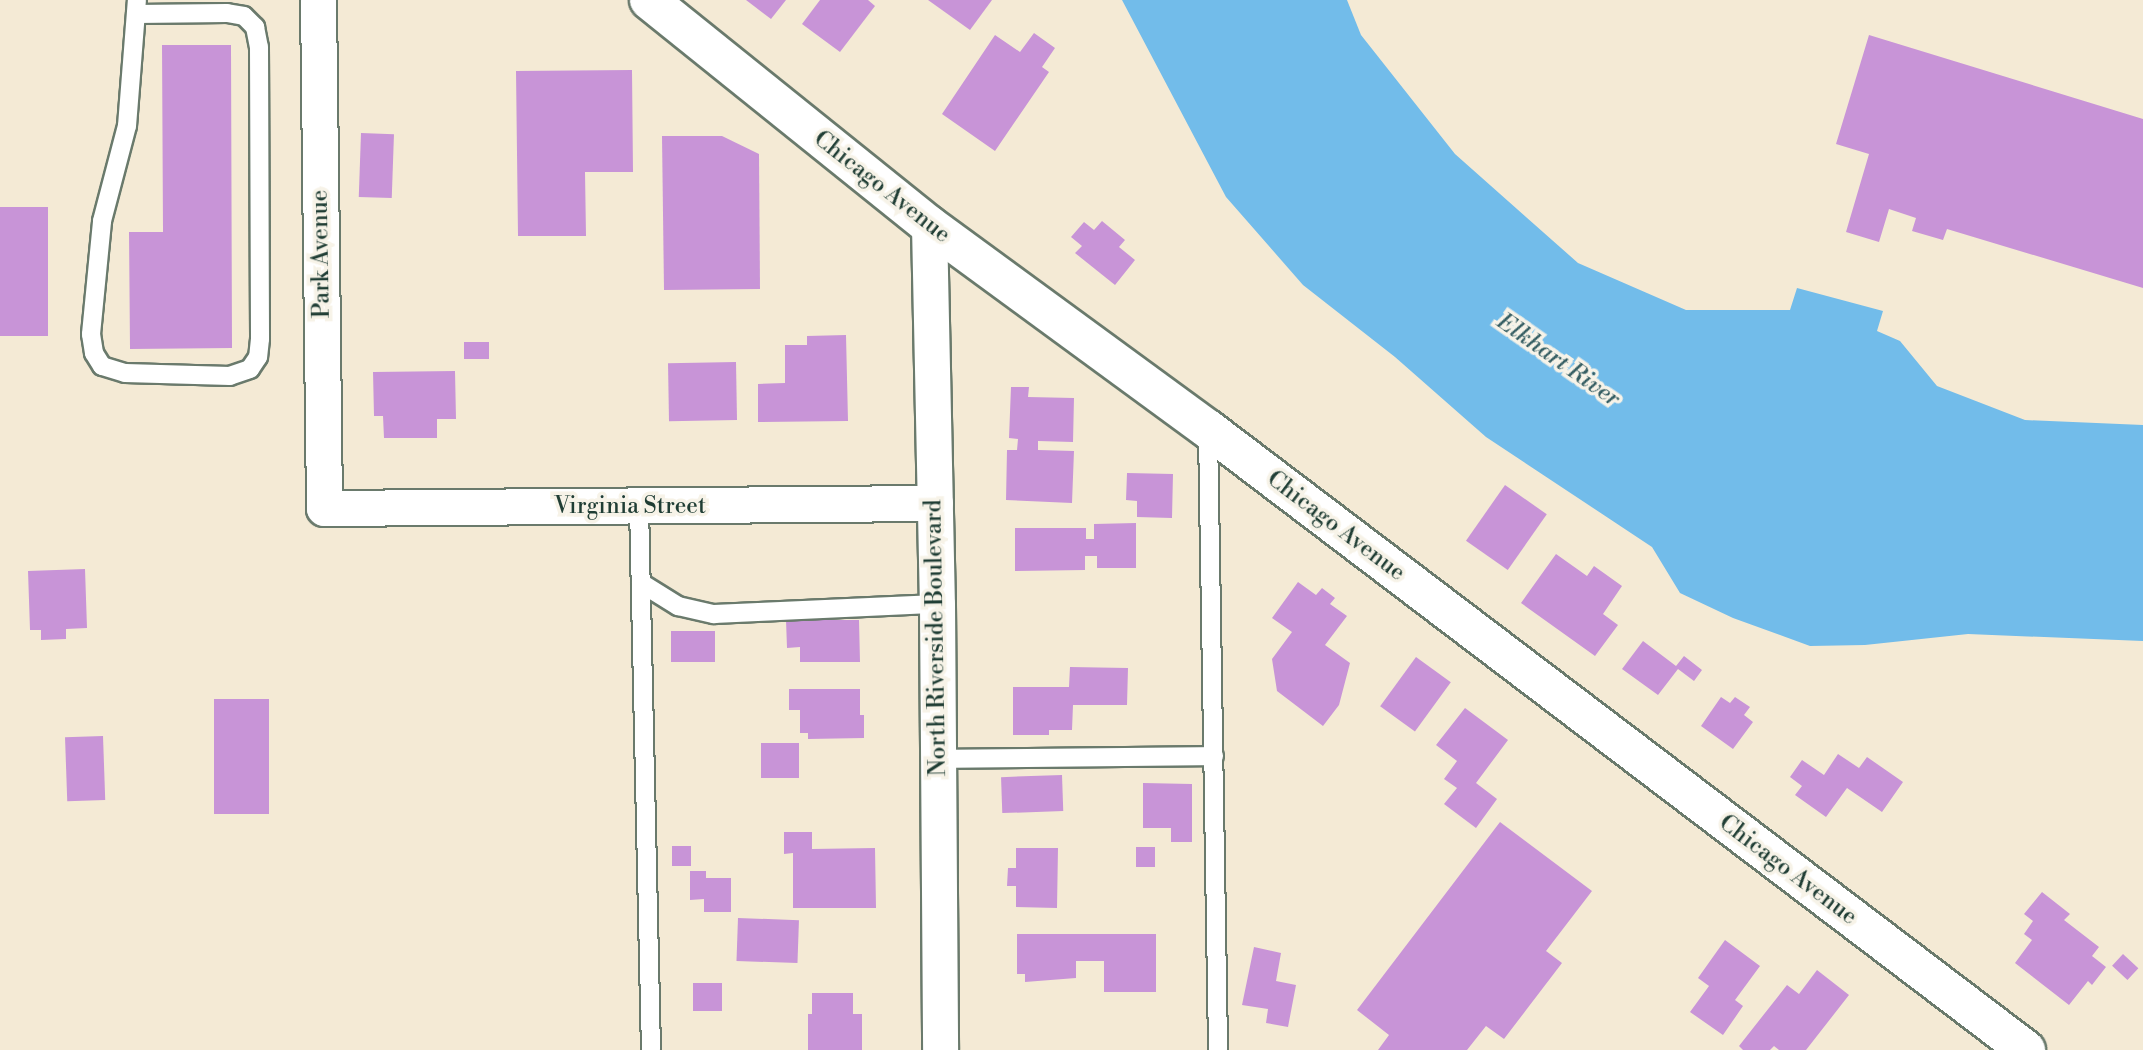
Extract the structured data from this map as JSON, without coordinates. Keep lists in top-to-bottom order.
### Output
{
  "streets": {
    "street": [
      "Chicago Avenue",
      "Park Avenue",
      "Virginia Street",
      "North Riverside Boulevard"
    ]
  },
  "crossings": [
    ["Chicago Avenue", "North Riverside Boulevard"],
    ["Park Avenue", "Virginia Street"],
    ["Virginia Street", "North Riverside Boulevard"]
  ],
  "water": ["Elkhart River"]
}
